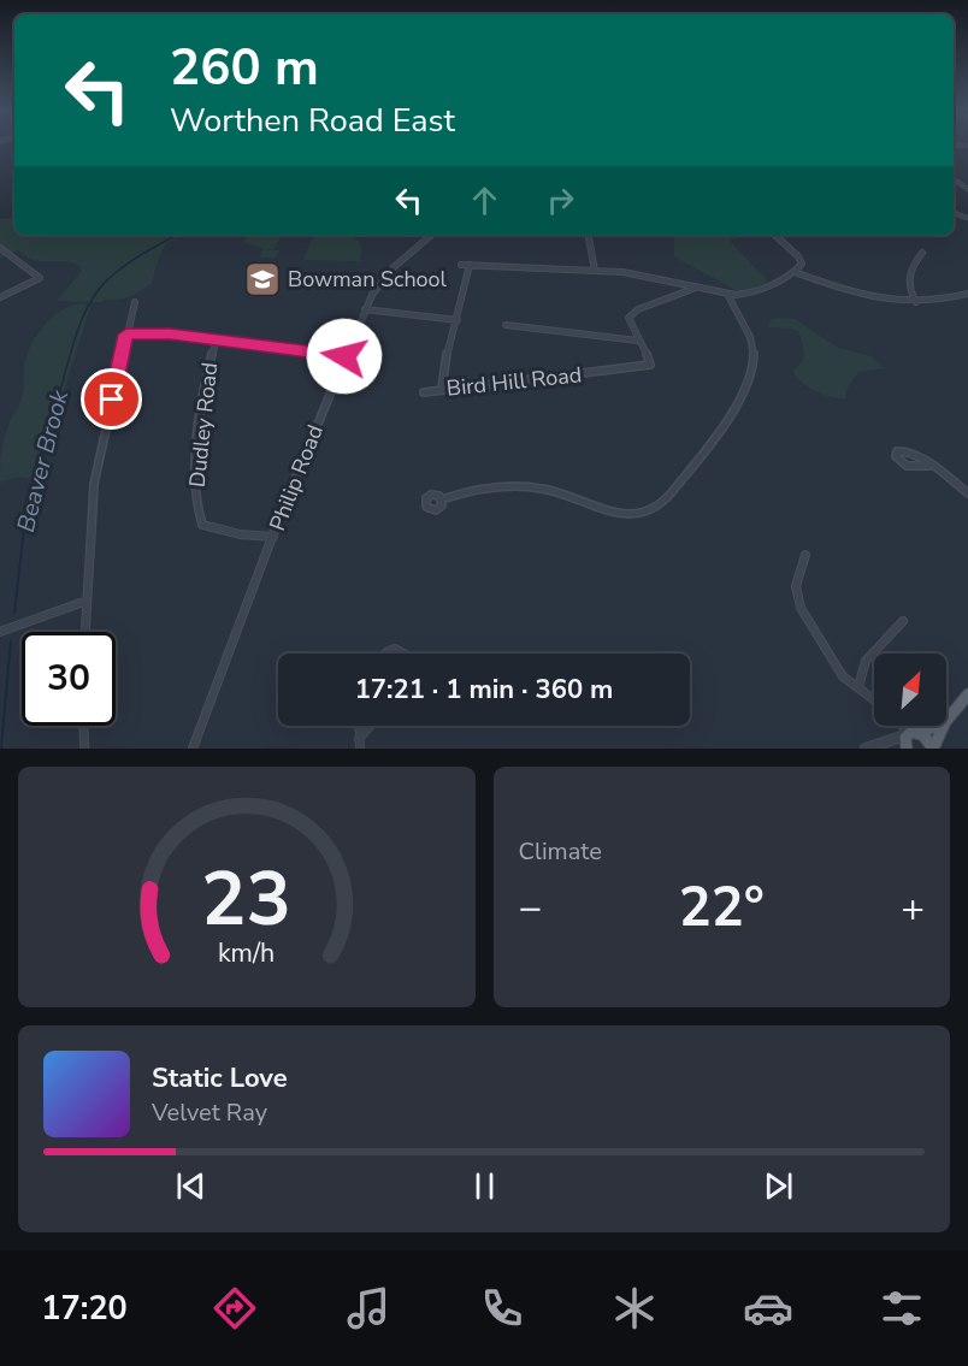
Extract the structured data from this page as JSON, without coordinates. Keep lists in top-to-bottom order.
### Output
{
  "streets": {
    "street": ["Bird Hill Road", "Dudley Road", "Philip Road"]
  },
  "crossings": [
    ["Dudley Road", "Philip Road"]
  ],
  "water": ["Beaver Brook"],
  "places": {
    "school or university": ["Bowman School"]
  },
  "north": "top right",
  "page": {
    "turn": ["260 m", "Worthen Road East"],
    "limit": "30",
    "trip": "17:21 · 1 min · 360 m",
    "tile": "Climate",
    "heat": ["−", "22°", "+"],
    "song": ["Static Love", "Velvet Ray"],
    "tabs": "17:20",
    "gauge": ["23", "km/h"]
  }
}
